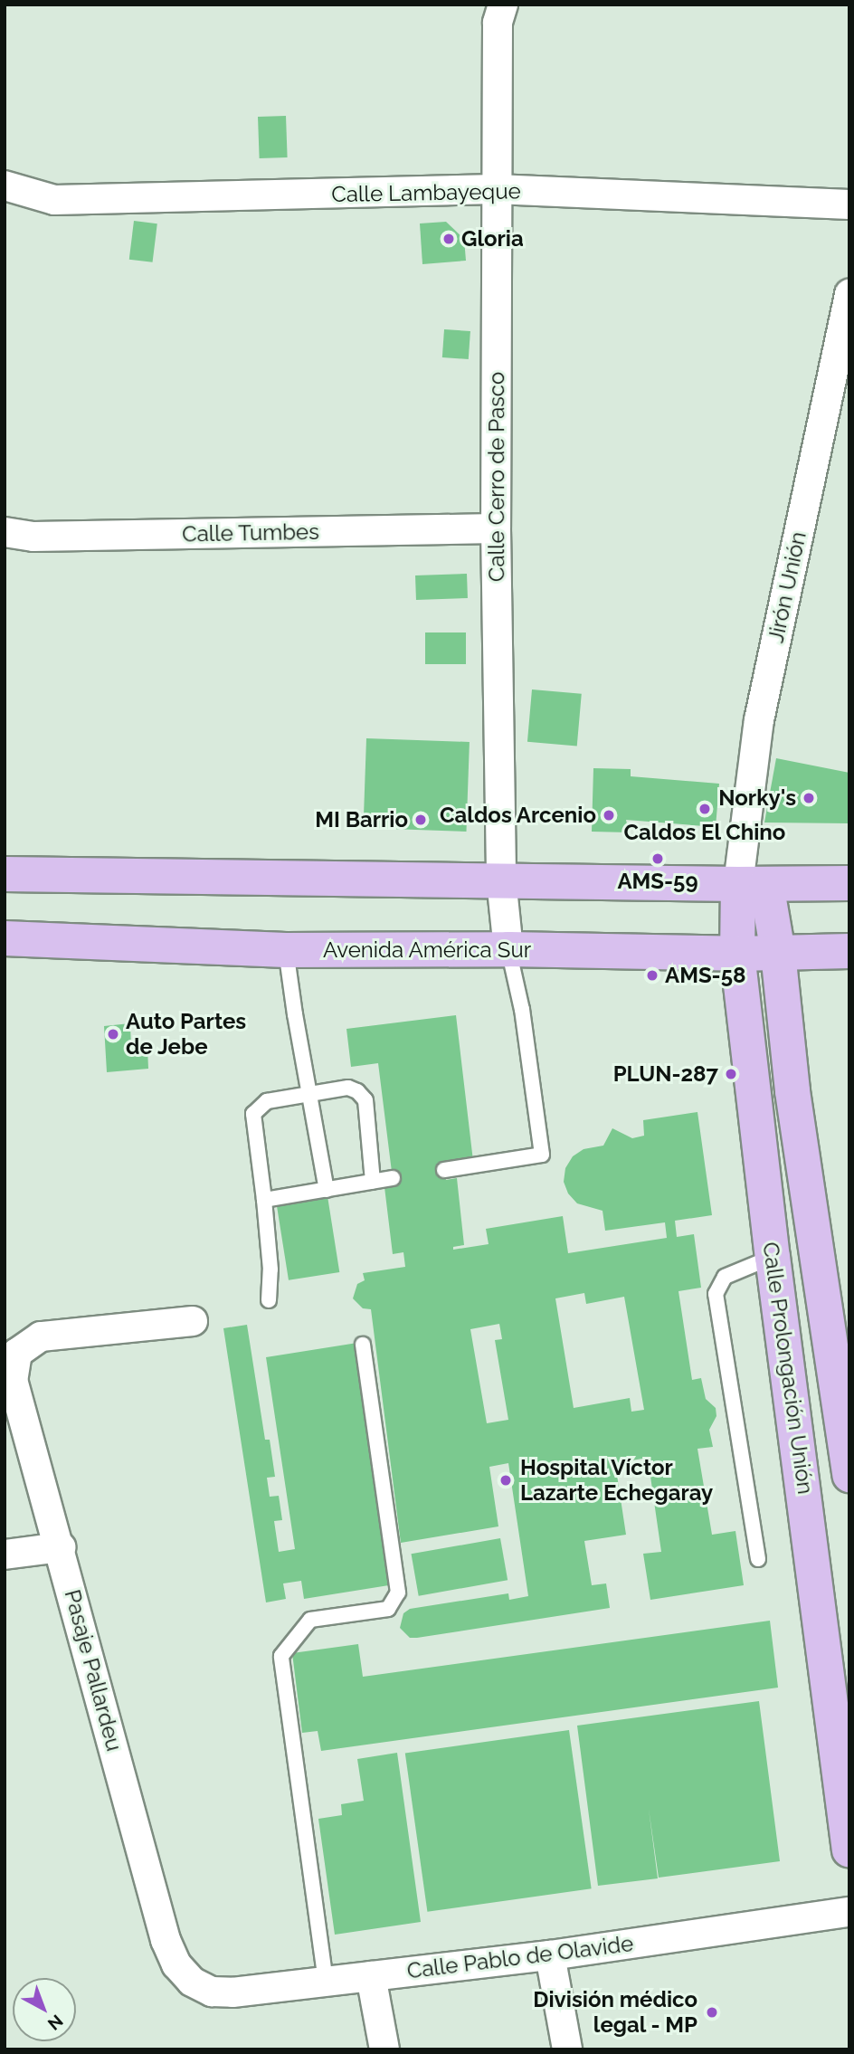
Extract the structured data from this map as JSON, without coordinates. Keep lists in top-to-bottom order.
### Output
{
  "streets": {
    "main road": ["Avenida América Sur", "Calle Prolongación Unión"],
    "street": [
      "Calle Lambayeque",
      "Calle Cerro de Pasco",
      "Calle Tumbes",
      "Jirón Unión",
      "Pasaje Pallardeu",
      "Calle Pablo de Olavide"
    ]
  },
  "crossings": [
    ["Calle Lambayeque", "Calle Cerro de Pasco"],
    ["Calle Cerro de Pasco", "Calle Tumbes"],
    ["Calle Cerro de Pasco", "Avenida América Sur"],
    ["Jirón Unión", "Calle Prolongación Unión"],
    ["Avenida América Sur", "Calle Prolongación Unión"],
    ["Pasaje Pallardeu", "Calle Pablo de Olavide"]
  ],
  "places": [
    "Gloria",
    "Norky's",
    "Caldos El Chino",
    "Caldos Arcenio",
    "MI Barrio",
    "AMS-59",
    "AMS-58",
    "Auto Partes de Jebe",
    "PLUN-287",
    "Hospital Víctor Lazarte Echegaray",
    "División médico legal - MP"
  ],
  "north": "bottom right"
}
